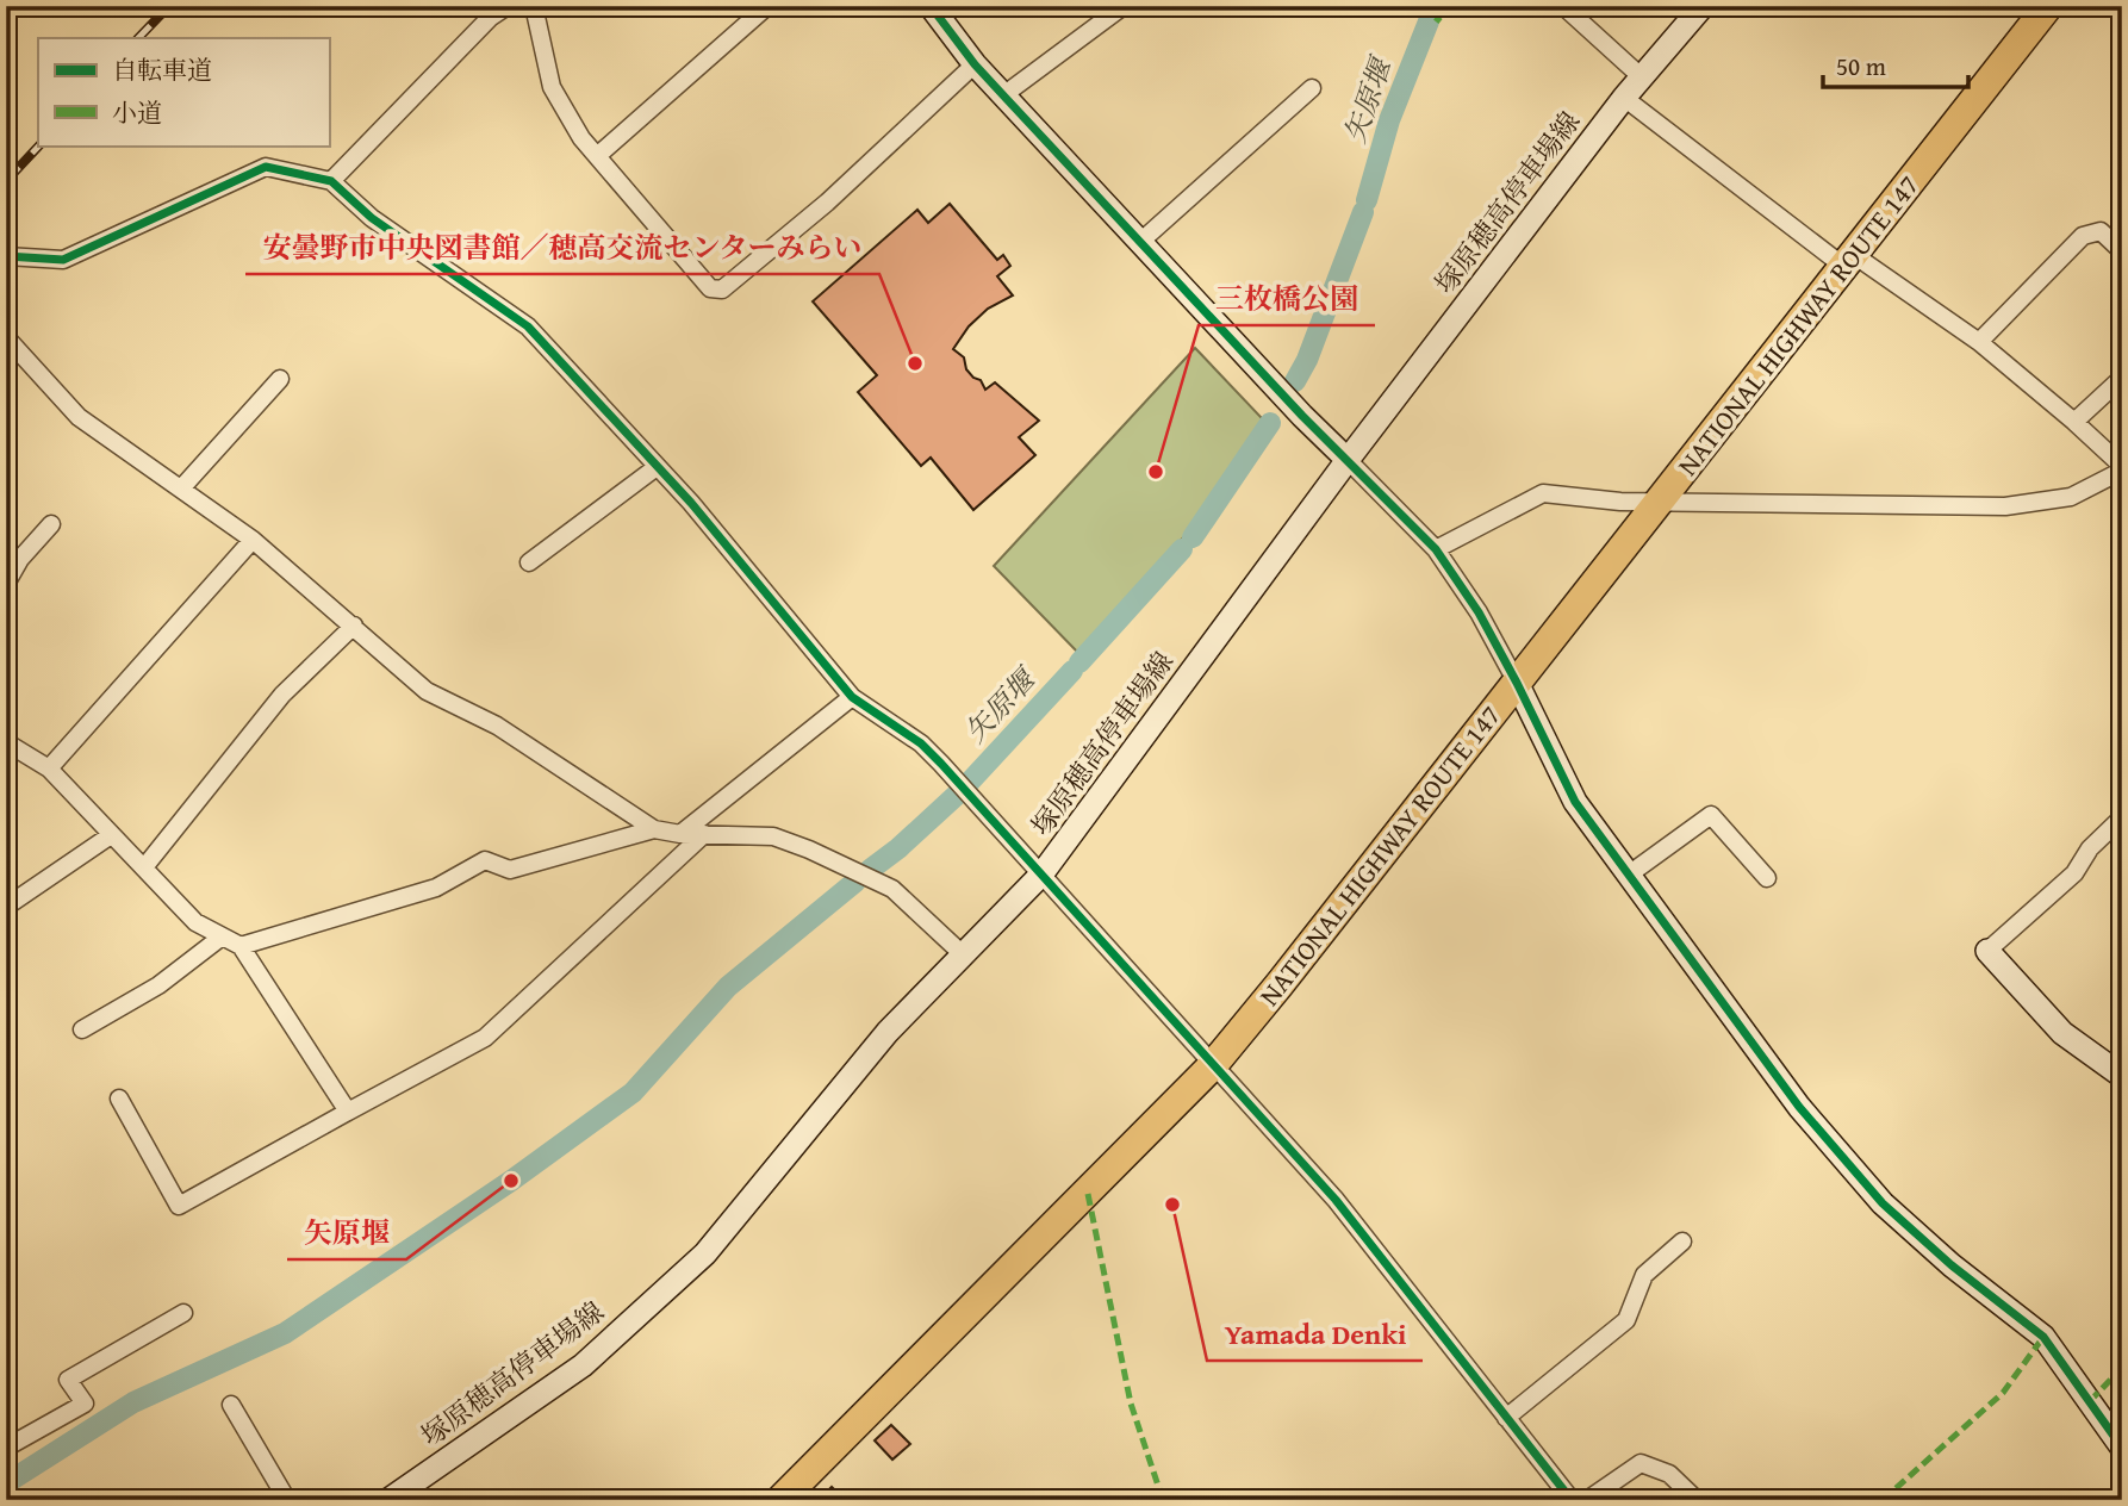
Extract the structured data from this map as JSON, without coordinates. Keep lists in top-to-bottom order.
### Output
{
  "streets": {
    "highway": ["NATIONAL HIGHWAY ROUTE 147"],
    "main road": ["塚原穂高停車場線"]
  },
  "water": ["矢原堰"],
  "places": [
    "安曇野市中央図書館／穂高交流センターみらい",
    "三枚橋公園",
    "矢原堰",
    "Yamada Denki"
  ],
  "legend": ["自転車道", "小道"],
  "scale_bar": "50 m"
}
